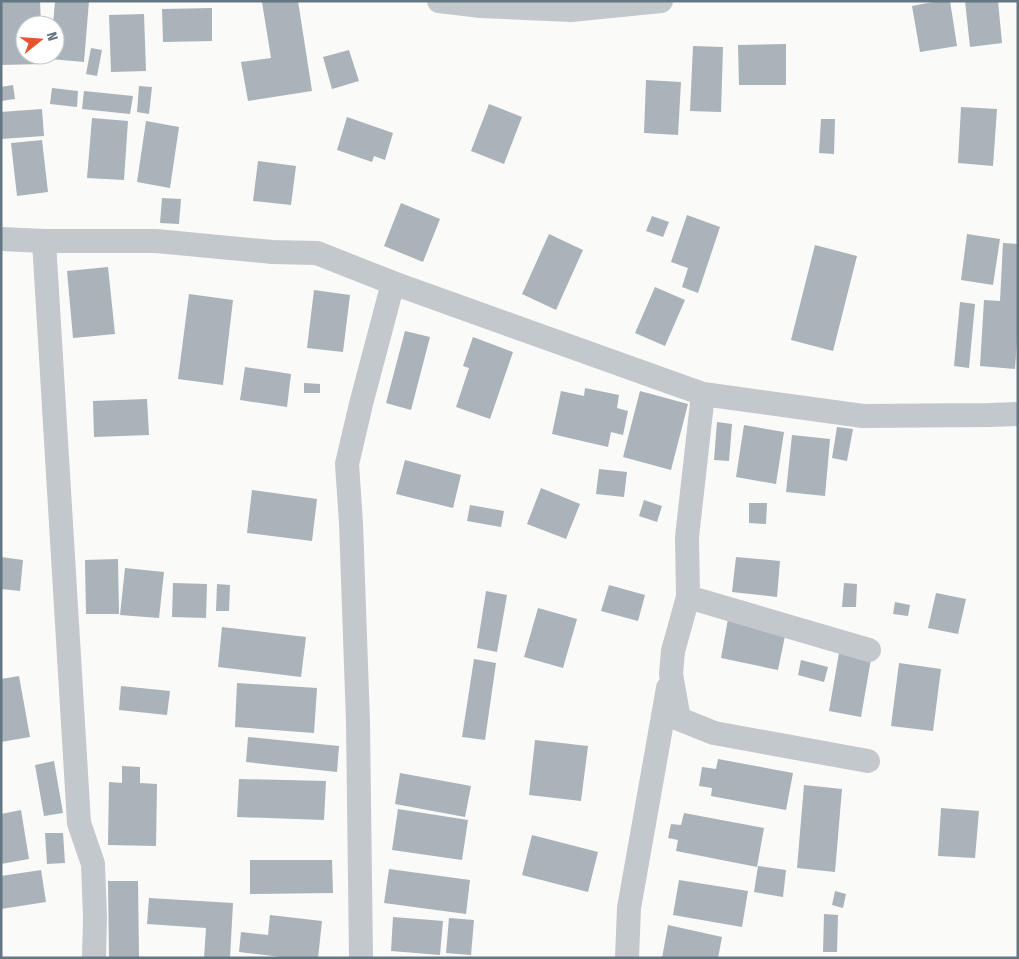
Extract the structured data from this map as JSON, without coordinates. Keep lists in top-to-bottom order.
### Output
{
  "north": "right"
}
